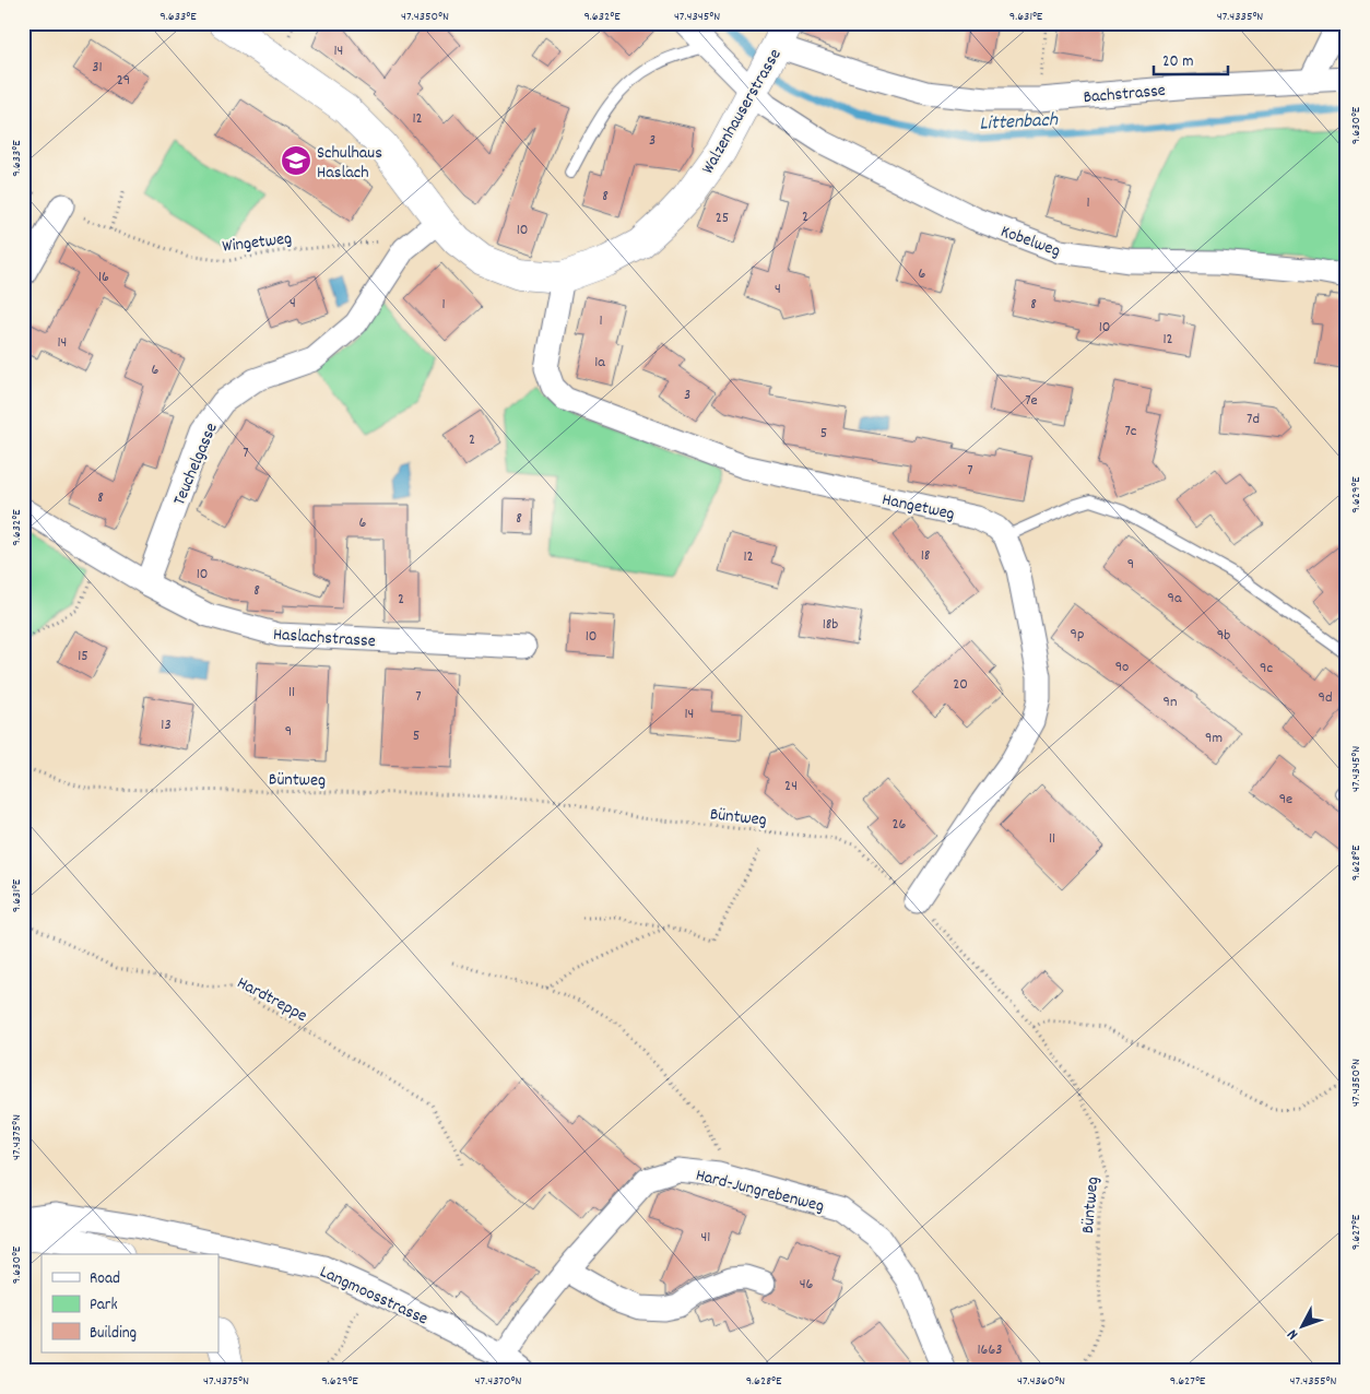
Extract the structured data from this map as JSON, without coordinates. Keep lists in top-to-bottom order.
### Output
{
  "streets": {
    "street": [
      "Bachstrasse",
      "Walzenhauserstrasse",
      "Kobelweg",
      "Teuchelgasse",
      "Hangetweg",
      "Haslachstrasse",
      "Hard-Jungrebenweg",
      "Langmoosstrasse"
    ],
    "path": ["Wingetweg", "Büntweg", "Hardtreppe"]
  },
  "crossings": [
    ["Bachstrasse", "Walzenhauserstrasse"],
    ["Bachstrasse", "Kobelweg"],
    ["Walzenhauserstrasse", "Kobelweg"],
    ["Walzenhauserstrasse", "Teuchelgasse"],
    ["Walzenhauserstrasse", "Hangetweg"],
    ["Wingetweg", "Teuchelgasse"],
    ["Teuchelgasse", "Haslachstrasse"],
    ["Hard-Jungrebenweg", "Langmoosstrasse"]
  ],
  "water": ["Littenbach"],
  "places": {
    "school or university": ["Schulhaus Haslach"]
  },
  "house_numbers": [
    "14",
    "31",
    "29",
    "12",
    "3",
    "8",
    "1",
    "2",
    "25",
    "10",
    "6",
    "16",
    "4",
    "4",
    "1",
    "8",
    "1",
    "10",
    "12",
    "14",
    "1a",
    "6",
    "3",
    "7e",
    "7d",
    "7c",
    "5",
    "2",
    "7",
    "7",
    "8",
    "8",
    "6",
    "18",
    "12",
    "9",
    "10",
    "8",
    "9a",
    "2",
    "18b",
    "9p",
    "9b",
    "10",
    "15",
    "9o",
    "9c",
    "20",
    "11",
    "7",
    "9d",
    "9n",
    "14",
    "13",
    "9",
    "5",
    "9m",
    "24",
    "9e",
    "26",
    "11",
    "41",
    "46",
    "1663"
  ],
  "legend": ["Road", "Park", "Building"],
  "scale_bar": "20 m",
  "north": "bottom left",
  "coordinates": [
    "9.633°E",
    "47.4350°N",
    "9.632°E",
    "47.4345°N",
    "9.631°E",
    "47.4335°N",
    "9.630°E",
    "9.629°E",
    "9.628°E",
    "47.4375°N",
    "9.627°E",
    "47.4370°N",
    "47.4360°N",
    "47.4355°N"
  ]
}
